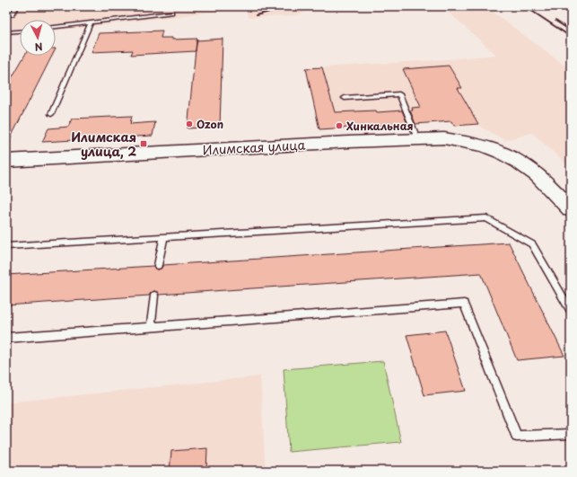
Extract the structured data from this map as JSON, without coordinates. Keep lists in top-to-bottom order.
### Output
{
  "streets": {
    "street": ["Илимская улица"]
  },
  "places": {
    "other": ["Ozon", "Хинкальная"],
    "transit": ["Илимская улица, 2"]
  },
  "north": "bottom"
}
